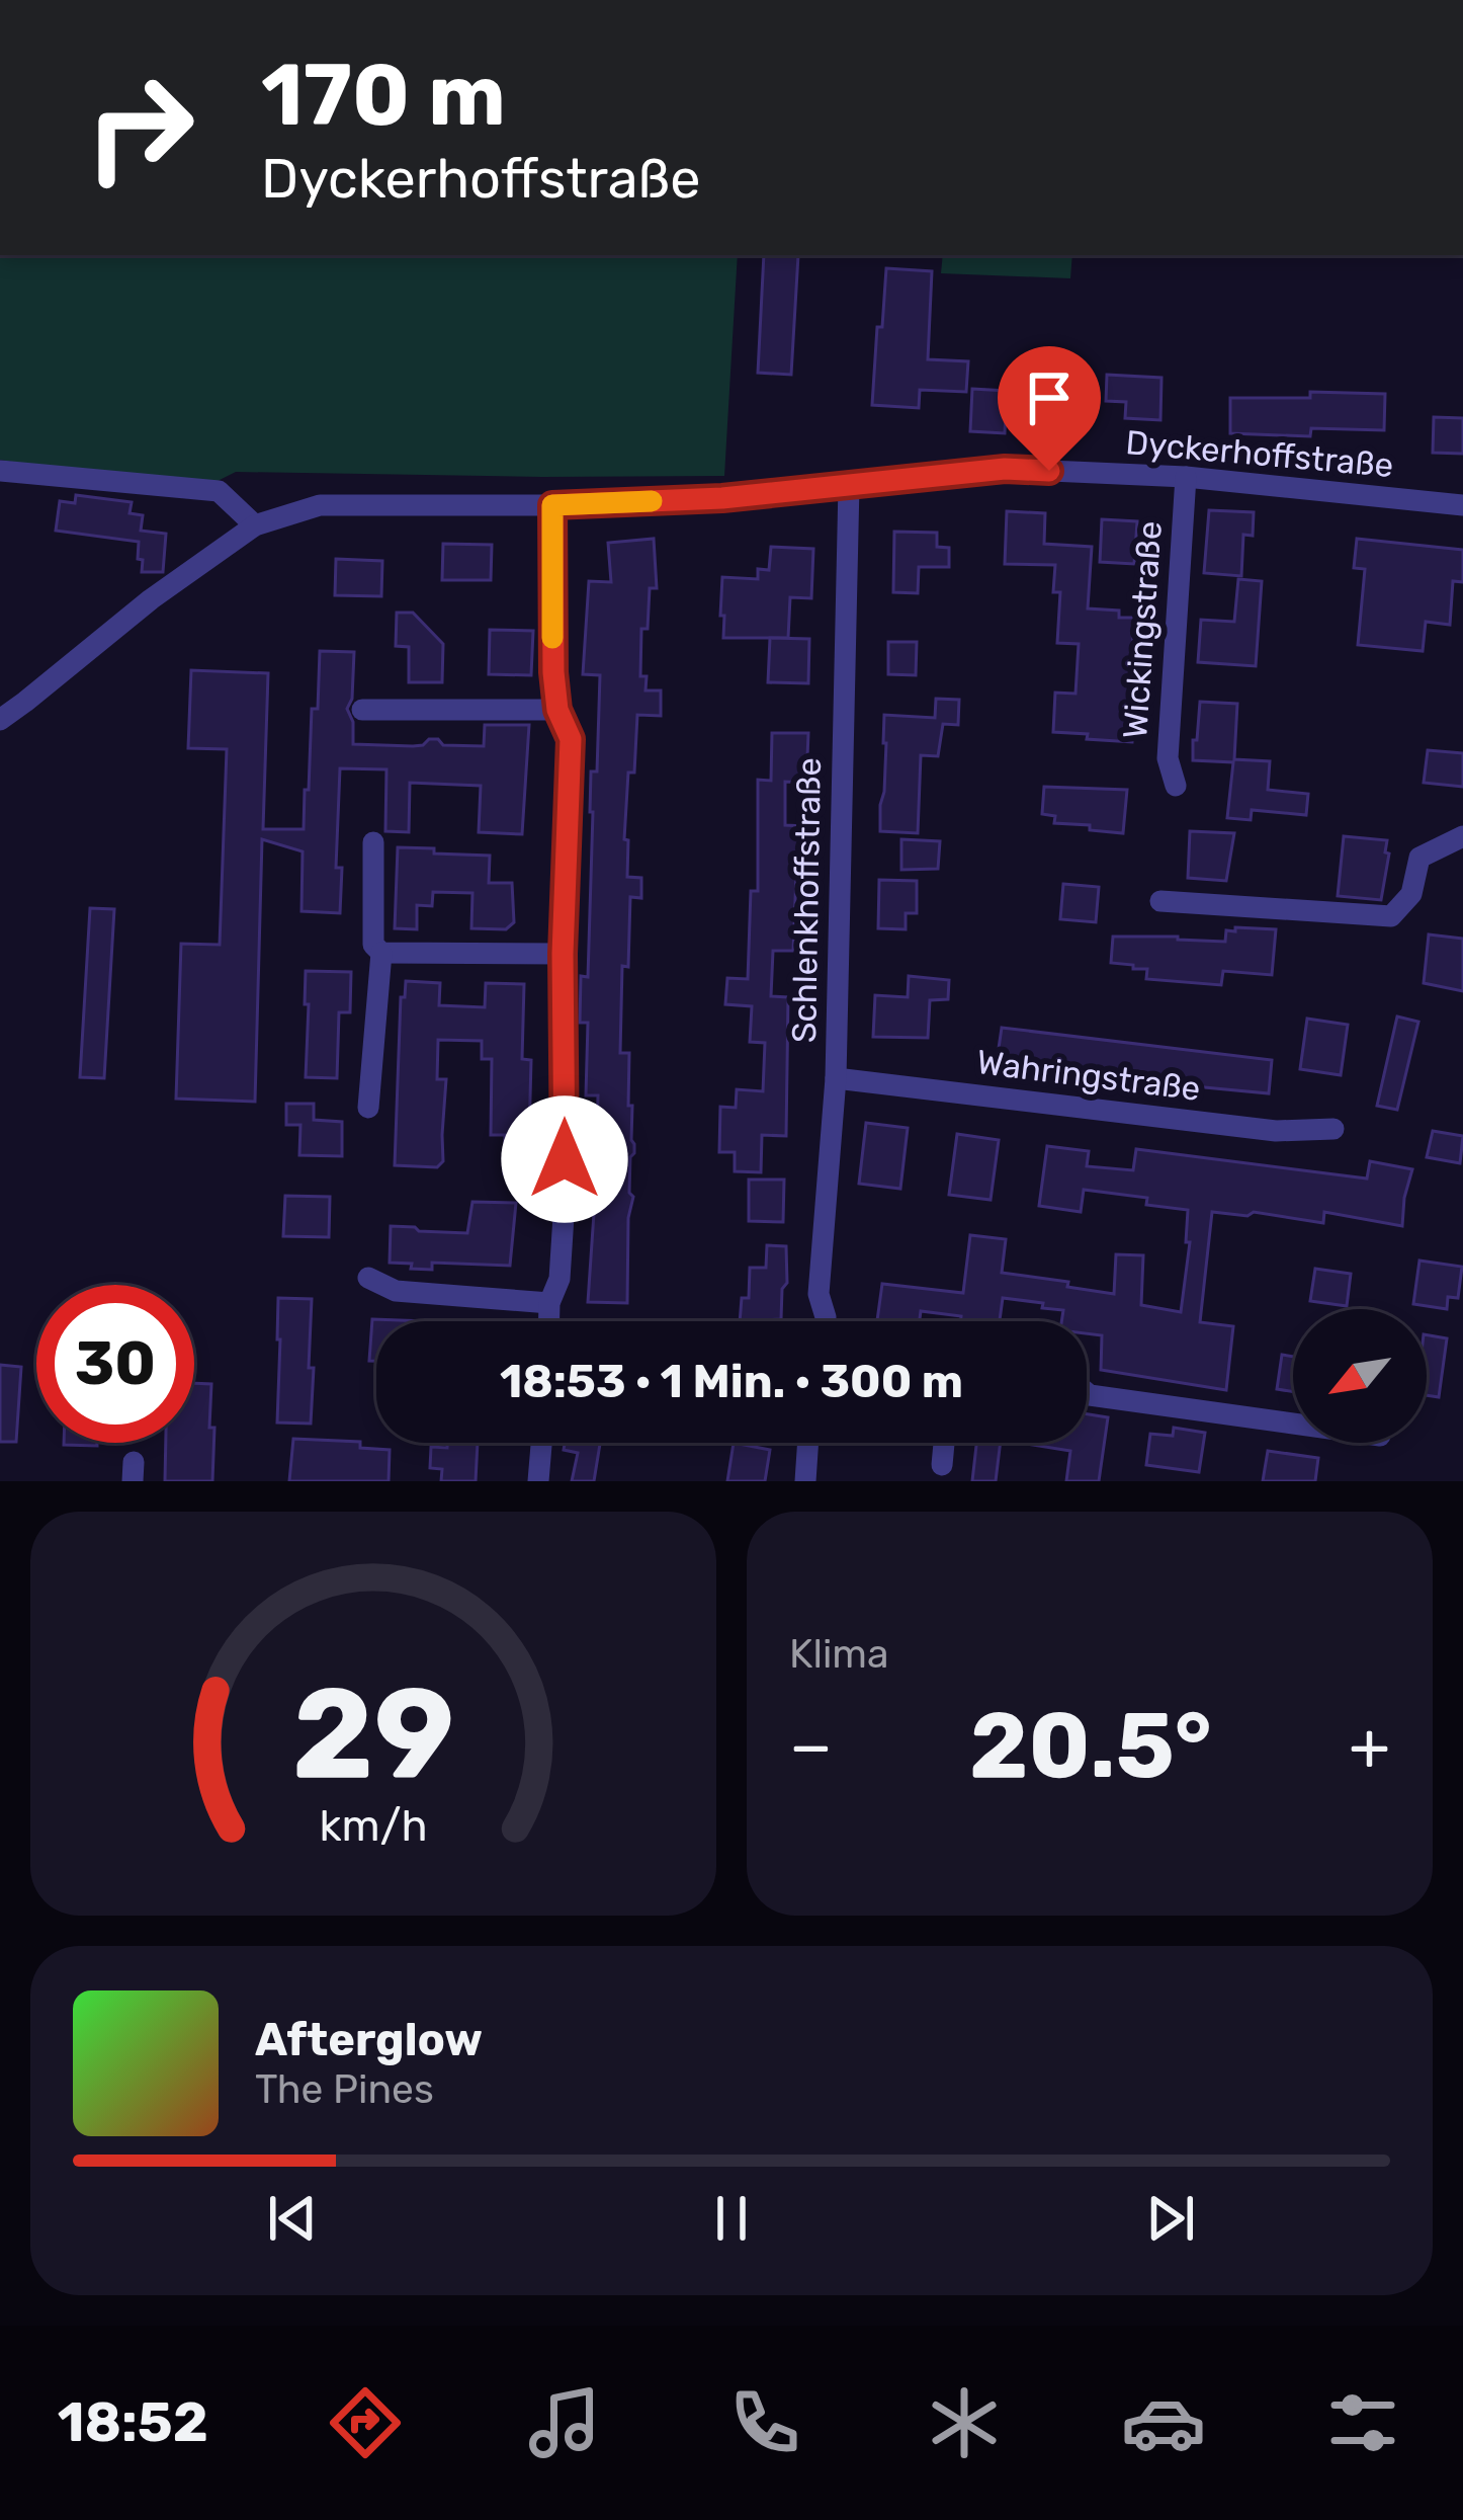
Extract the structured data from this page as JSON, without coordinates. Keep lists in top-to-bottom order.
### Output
{
  "streets": {
    "street": [
      "Dyckerhoffstraße",
      "Wickingstraße",
      "Schlenkhoffstraße",
      "Wahringstraße"
    ]
  },
  "crossings": [
    ["Dyckerhoffstraße", "Wickingstraße"],
    ["Dyckerhoffstraße", "Schlenkhoffstraße"],
    ["Schlenkhoffstraße", "Wahringstraße"]
  ],
  "north": "bottom left",
  "page": {
    "turn": ["170 m", "Dyckerhoffstraße"],
    "limit": "30",
    "trip": "18:53 · 1 Min. · 300 m",
    "tile": "Klima",
    "heat": ["−", "20.5°", "+"],
    "song": ["Afterglow", "The Pines"],
    "tabs": "18:52",
    "gauge": ["29", "km/h"]
  }
}
